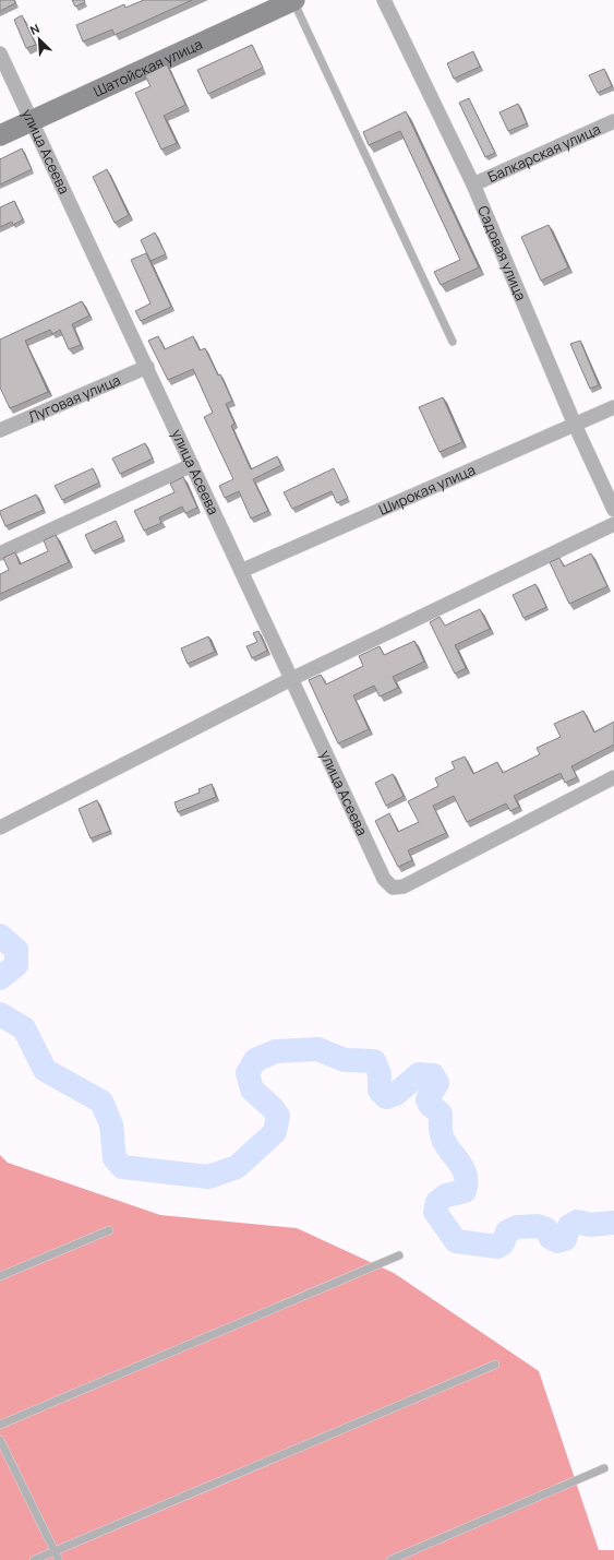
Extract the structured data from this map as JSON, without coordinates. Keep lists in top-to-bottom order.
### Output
{
  "streets": {
    "street": [
      "Шатойская улица",
      "улица Асеева",
      "Балкарская улица",
      "Садовая улица",
      "Луговая улица",
      "Широкая улица"
    ]
  },
  "crossings": [
    ["Шатойская улица", "улица Асеева"],
    ["улица Асеева", "Луговая улица"],
    ["улица Асеева", "Широкая улица"],
    ["Балкарская улица", "Садовая улица"],
    ["Садовая улица", "Широкая улица"]
  ],
  "north": "top left"
}
